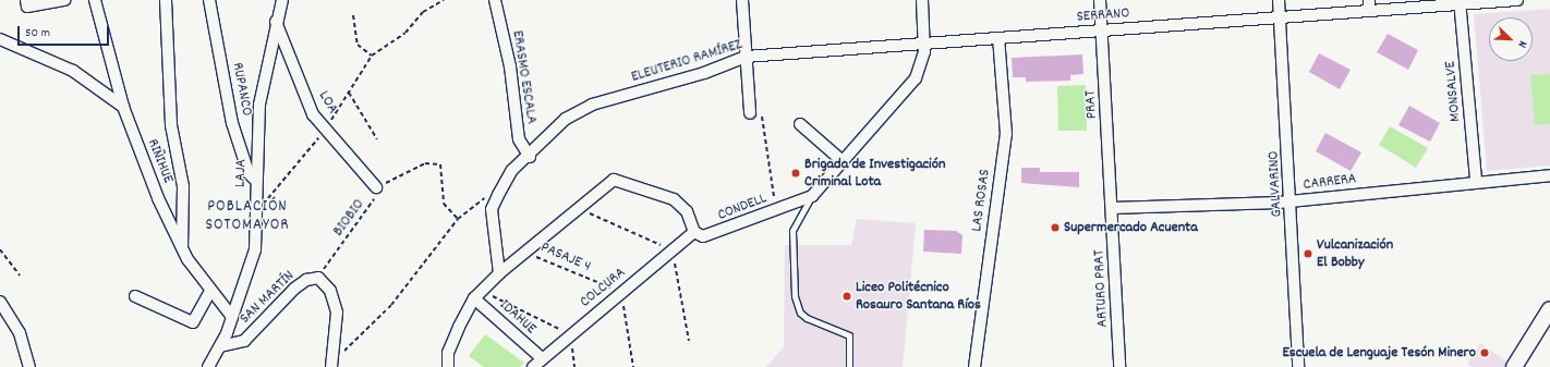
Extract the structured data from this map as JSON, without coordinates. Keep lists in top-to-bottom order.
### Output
{
  "streets": {
    "street": [
      "SERRANO",
      "ELEUTERIO RAMÍREZ",
      "ERASMO ESCALA",
      "RUPANCO",
      "MONSALVE",
      "LOA",
      "PRAT",
      "RIÑIHUE",
      "LAJA",
      "CARRERA",
      "GALVARINO",
      "LAS ROSAS",
      "CONDELL",
      "COLCURA",
      "ARTURO PRAT",
      "SAN MARTÍN",
      "IDAHUE"
    ],
    "path": ["BIOBIO", "PASAJE 4"]
  },
  "crossings": [
    ["SERRANO", "ELEUTERIO RAMÍREZ"],
    ["SERRANO", "MONSALVE"],
    ["SERRANO", "PRAT"],
    ["SERRANO", "GALVARINO"],
    ["SERRANO", "LAS ROSAS"],
    ["SERRANO", "CONDELL"],
    ["ELEUTERIO RAMÍREZ", "ERASMO ESCALA"],
    ["ELEUTERIO RAMÍREZ", "CONDELL"],
    ["RUPANCO", "LAJA"],
    ["MONSALVE", "CARRERA"],
    ["LOA", "LAJA"],
    ["LOA", "BIOBIO"],
    ["PRAT", "CARRERA"],
    ["PRAT", "ARTURO PRAT"],
    ["RIÑIHUE", "LAJA"],
    ["LAJA", "SAN MARTÍN"],
    ["CARRERA", "GALVARINO"],
    ["CARRERA", "ARTURO PRAT"],
    ["CONDELL", "COLCURA"],
    ["BIOBIO", "SAN MARTÍN"],
    ["PASAJE 4", "COLCURA"],
    ["COLCURA", "IDAHUE"]
  ],
  "districts": ["POBLACIÓN SOTOMAYOR"],
  "places": [
    "Brigada de Investigación Criminal Lota",
    "Supermercado Acuenta",
    "Vulcanización El Bobby",
    "Liceo Politécnico Rosauro Santana Ríos",
    "Escuela de Lenguaje Tesón Minero"
  ],
  "scale_bar": "50 m",
  "north": "bottom right"
}
